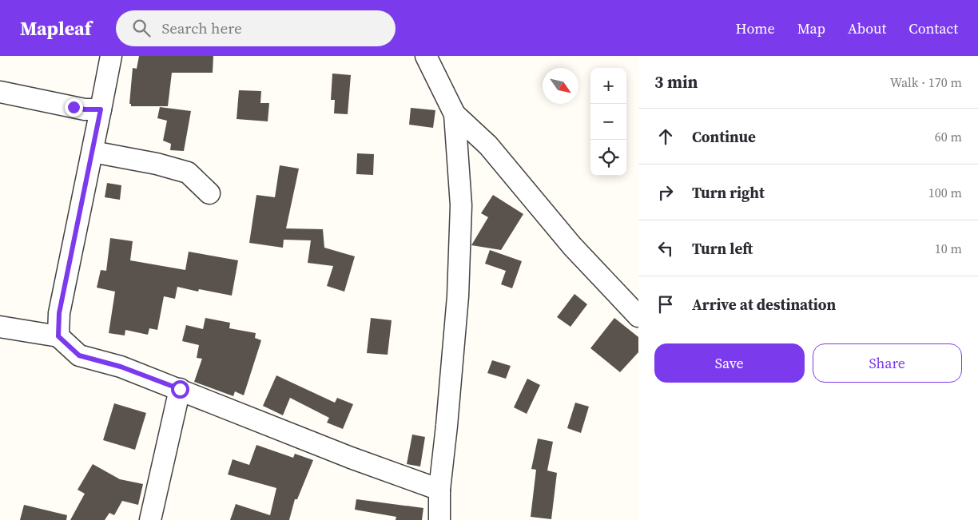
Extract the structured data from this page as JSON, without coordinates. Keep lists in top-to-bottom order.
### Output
{
  "north": "bottom right",
  "page": {
    "header": "Mapleaf",
    "search": "Search here",
    "nav": [
      "Home",
      "Map",
      "About",
      "Contact"
    ],
    "heading": ["3 min", "Walk · 170 m"],
    "map_buttons": ["+", "−"],
    "list": [
      ["Continue", "60 m"],
      ["Turn right", "100 m"],
      ["Turn left", "10 m"],
      "Arrive at destination"
    ],
    "buttons": ["Save", "Share"]
  }
}
